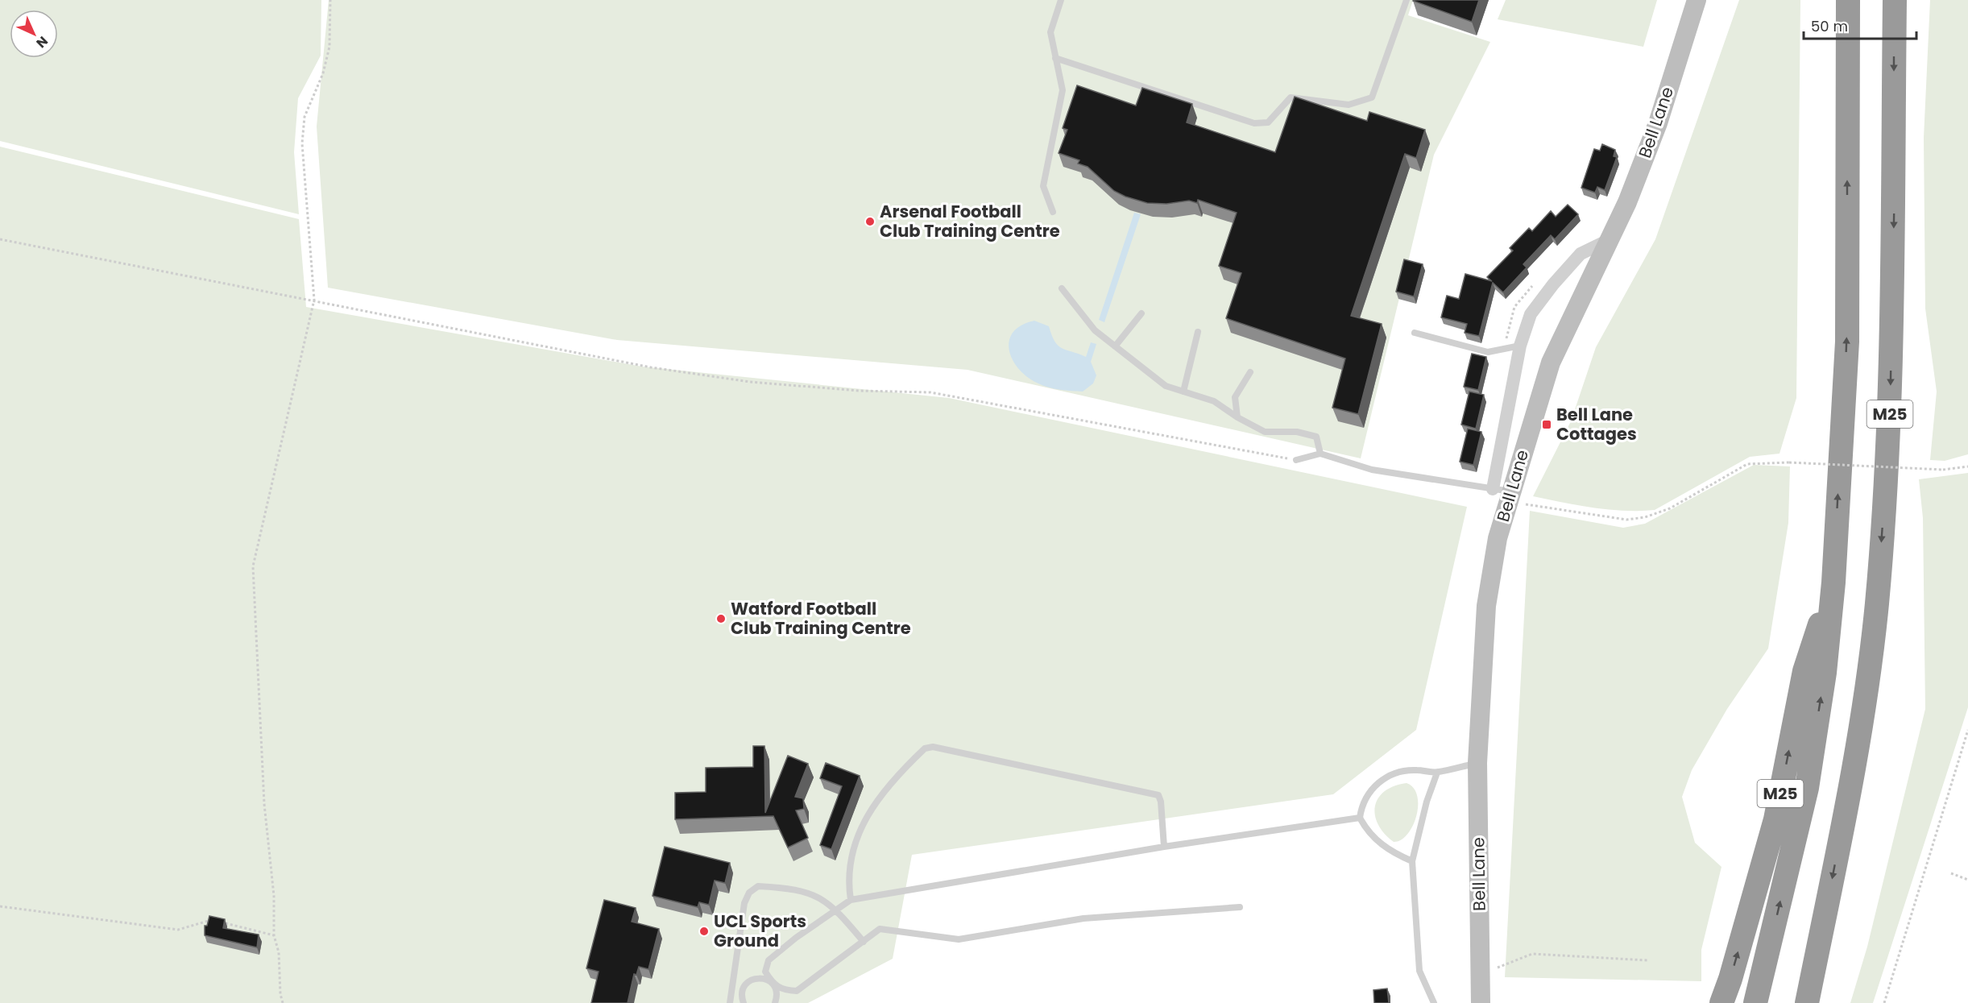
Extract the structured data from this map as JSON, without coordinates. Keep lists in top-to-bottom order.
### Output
{
  "streets": {
    "highway": ["M25"],
    "main road": ["Bell Lane"]
  },
  "places": {
    "other": ["Arsenal Football Club Training Centre", "Watford Football Club Training Centre", "UCL Sports Ground"],
    "transit": ["Bell Lane Cottages"]
  },
  "scale_bar": "50 m",
  "north": "bottom right"
}
